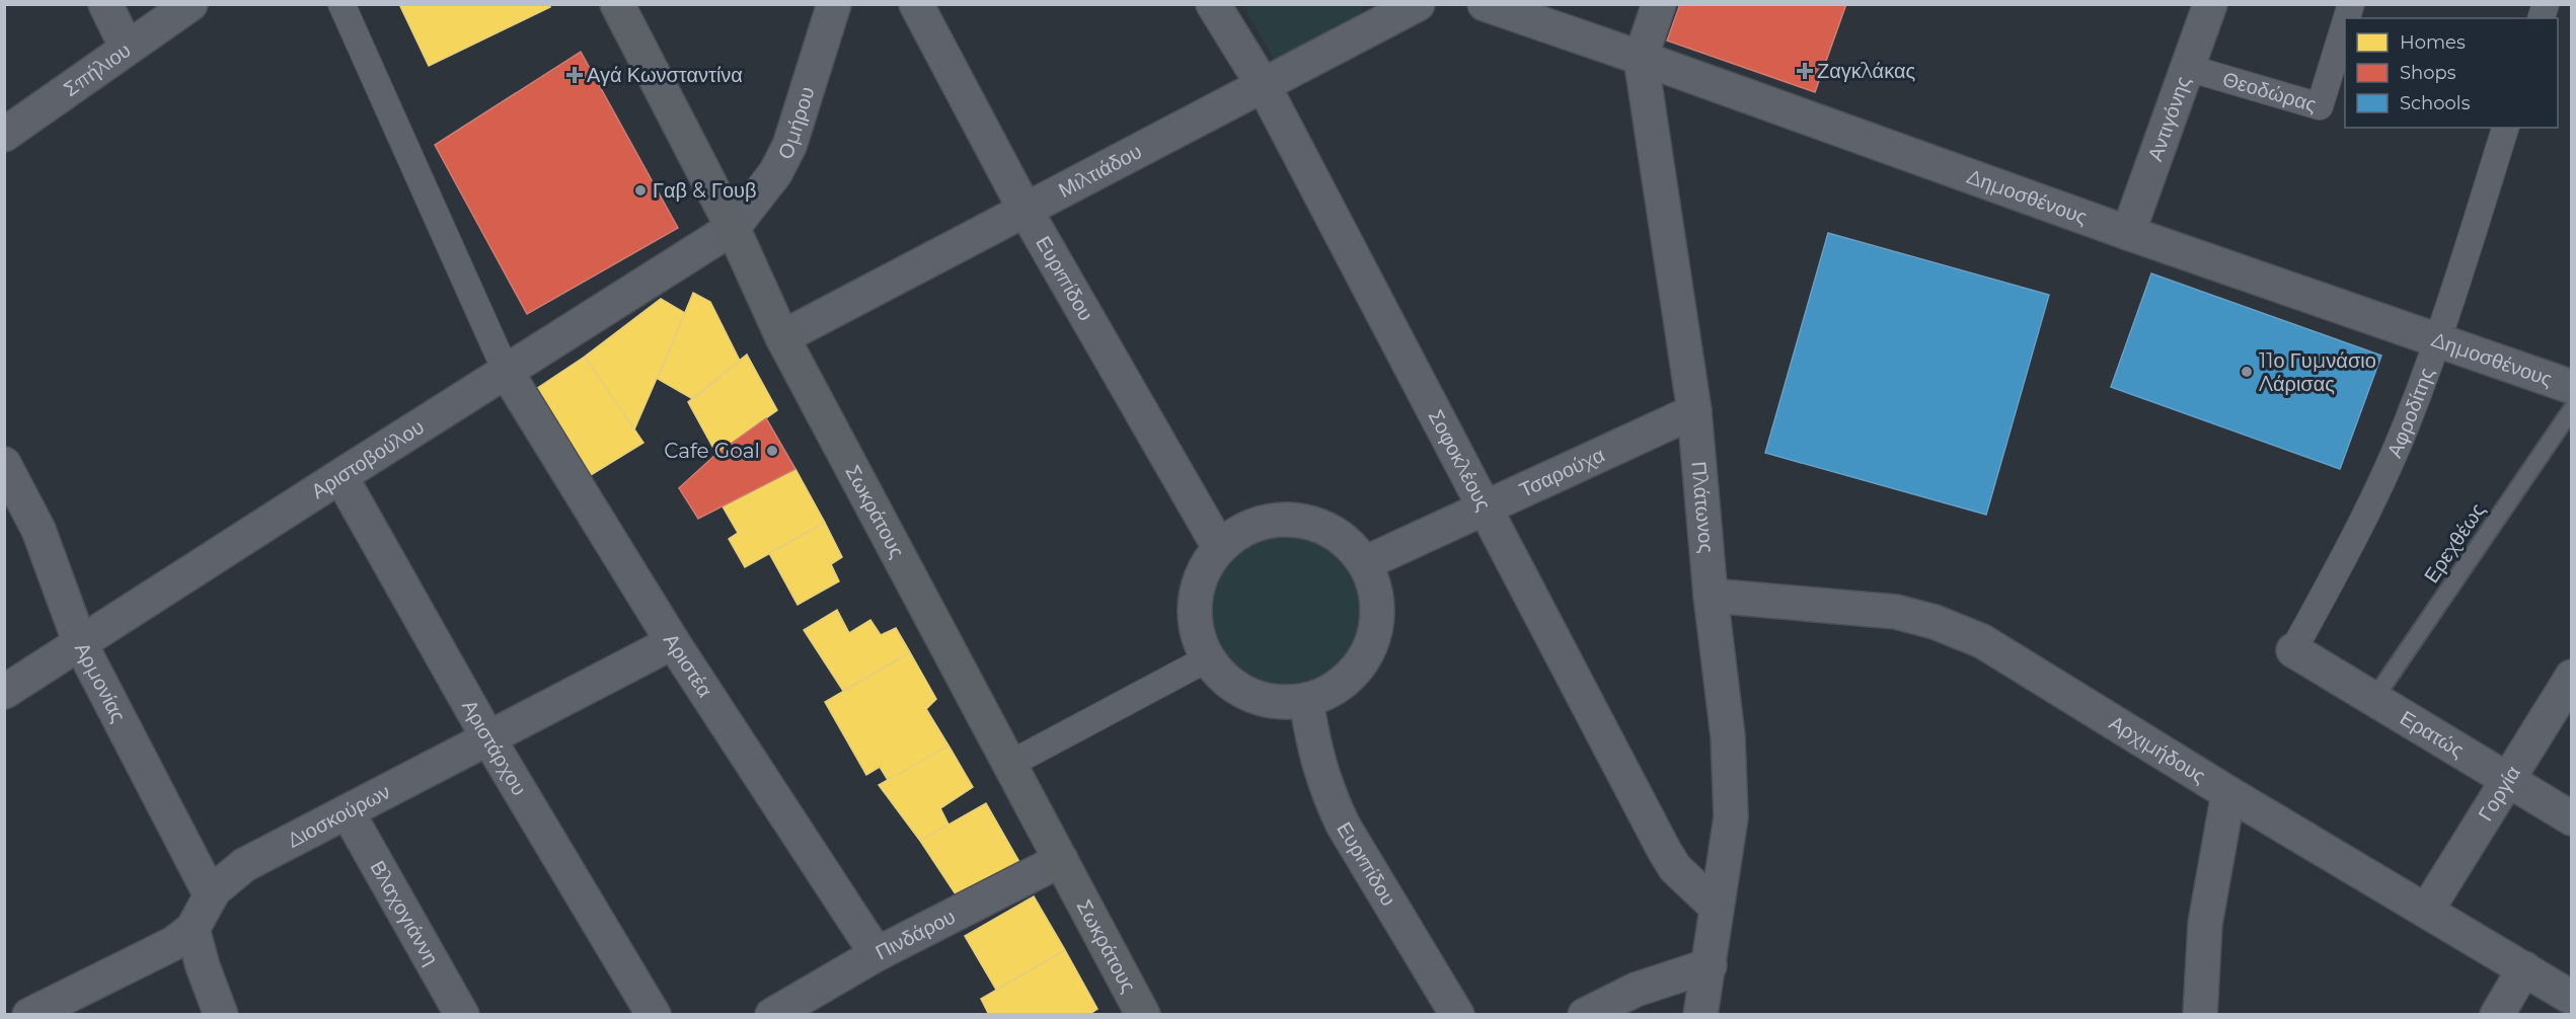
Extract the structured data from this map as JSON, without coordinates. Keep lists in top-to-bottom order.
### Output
{
  "streets": {
    "main road": ["Σωκράτους"],
    "street": [
      "Σπήλιου",
      "Θεοδώρας",
      "Αντιγόνης",
      "Ομήρου",
      "Μιλτιάδου",
      "Δημοσθένους",
      "Ευριπίδου",
      "Αφροδίτης",
      "Αριστοβούλου",
      "Σοφοκλέους",
      "Τσαρούχα",
      "Πλάτωνος",
      "Αριστέα",
      "Αρμονίας",
      "Ερατώς",
      "Αριστάρχου",
      "Αρχιμήδους",
      "Γοργία",
      "Διοσκούρων",
      "Βλαχογιάννη",
      "Πινδάρου"
    ],
    "lane": ["Ερεχθέως"]
  },
  "crossings": [
    ["Θεοδώρας", "Αντιγόνης"],
    ["Αντιγόνης", "Δημοσθένους"],
    ["Ομήρου", "Αριστοβούλου"],
    ["Ομήρου", "Σωκράτους"],
    ["Μιλτιάδου", "Ευριπίδου"],
    ["Μιλτιάδου", "Σοφοκλέους"],
    ["Μιλτιάδου", "Σωκράτους"],
    ["Δημοσθένους", "Αφροδίτης"],
    ["Δημοσθένους", "Πλάτωνος"],
    ["Ευριπίδου", "Τσαρούχα"],
    ["Αφροδίτης", "Ερατώς"],
    ["Αριστοβούλου", "Σωκράτους"],
    ["Αριστοβούλου", "Αριστέα"],
    ["Αριστοβούλου", "Αρμονίας"],
    ["Αριστοβούλου", "Αριστάρχου"],
    ["Σοφοκλέους", "Τσαρούχα"],
    ["Σοφοκλέους", "Πλάτωνος"],
    ["Τσαρούχα", "Πλάτωνος"],
    ["Πλάτωνος", "Αρχιμήδους"],
    ["Σωκράτους", "Πινδάρου"],
    ["Ερεχθέως", "Ερατώς"],
    ["Αριστέα", "Διοσκούρων"],
    ["Αριστέα", "Πινδάρου"],
    ["Αρμονίας", "Διοσκούρων"],
    ["Ερατώς", "Γοργία"],
    ["Αριστάρχου", "Διοσκούρων"],
    ["Αρχιμήδους", "Γοργία"],
    ["Διοσκούρων", "Βλαχογιάννη"]
  ],
  "places": {
    "health": ["Ζαγκλάκας", "Αγά Κωνσταντίνα"],
    "other": ["Γαβ & Γουβ", "11ο Γυμνάσιο Λάρισας", "Cafe Goal"]
  },
  "legend": ["Homes", "Shops", "Schools"]
}
